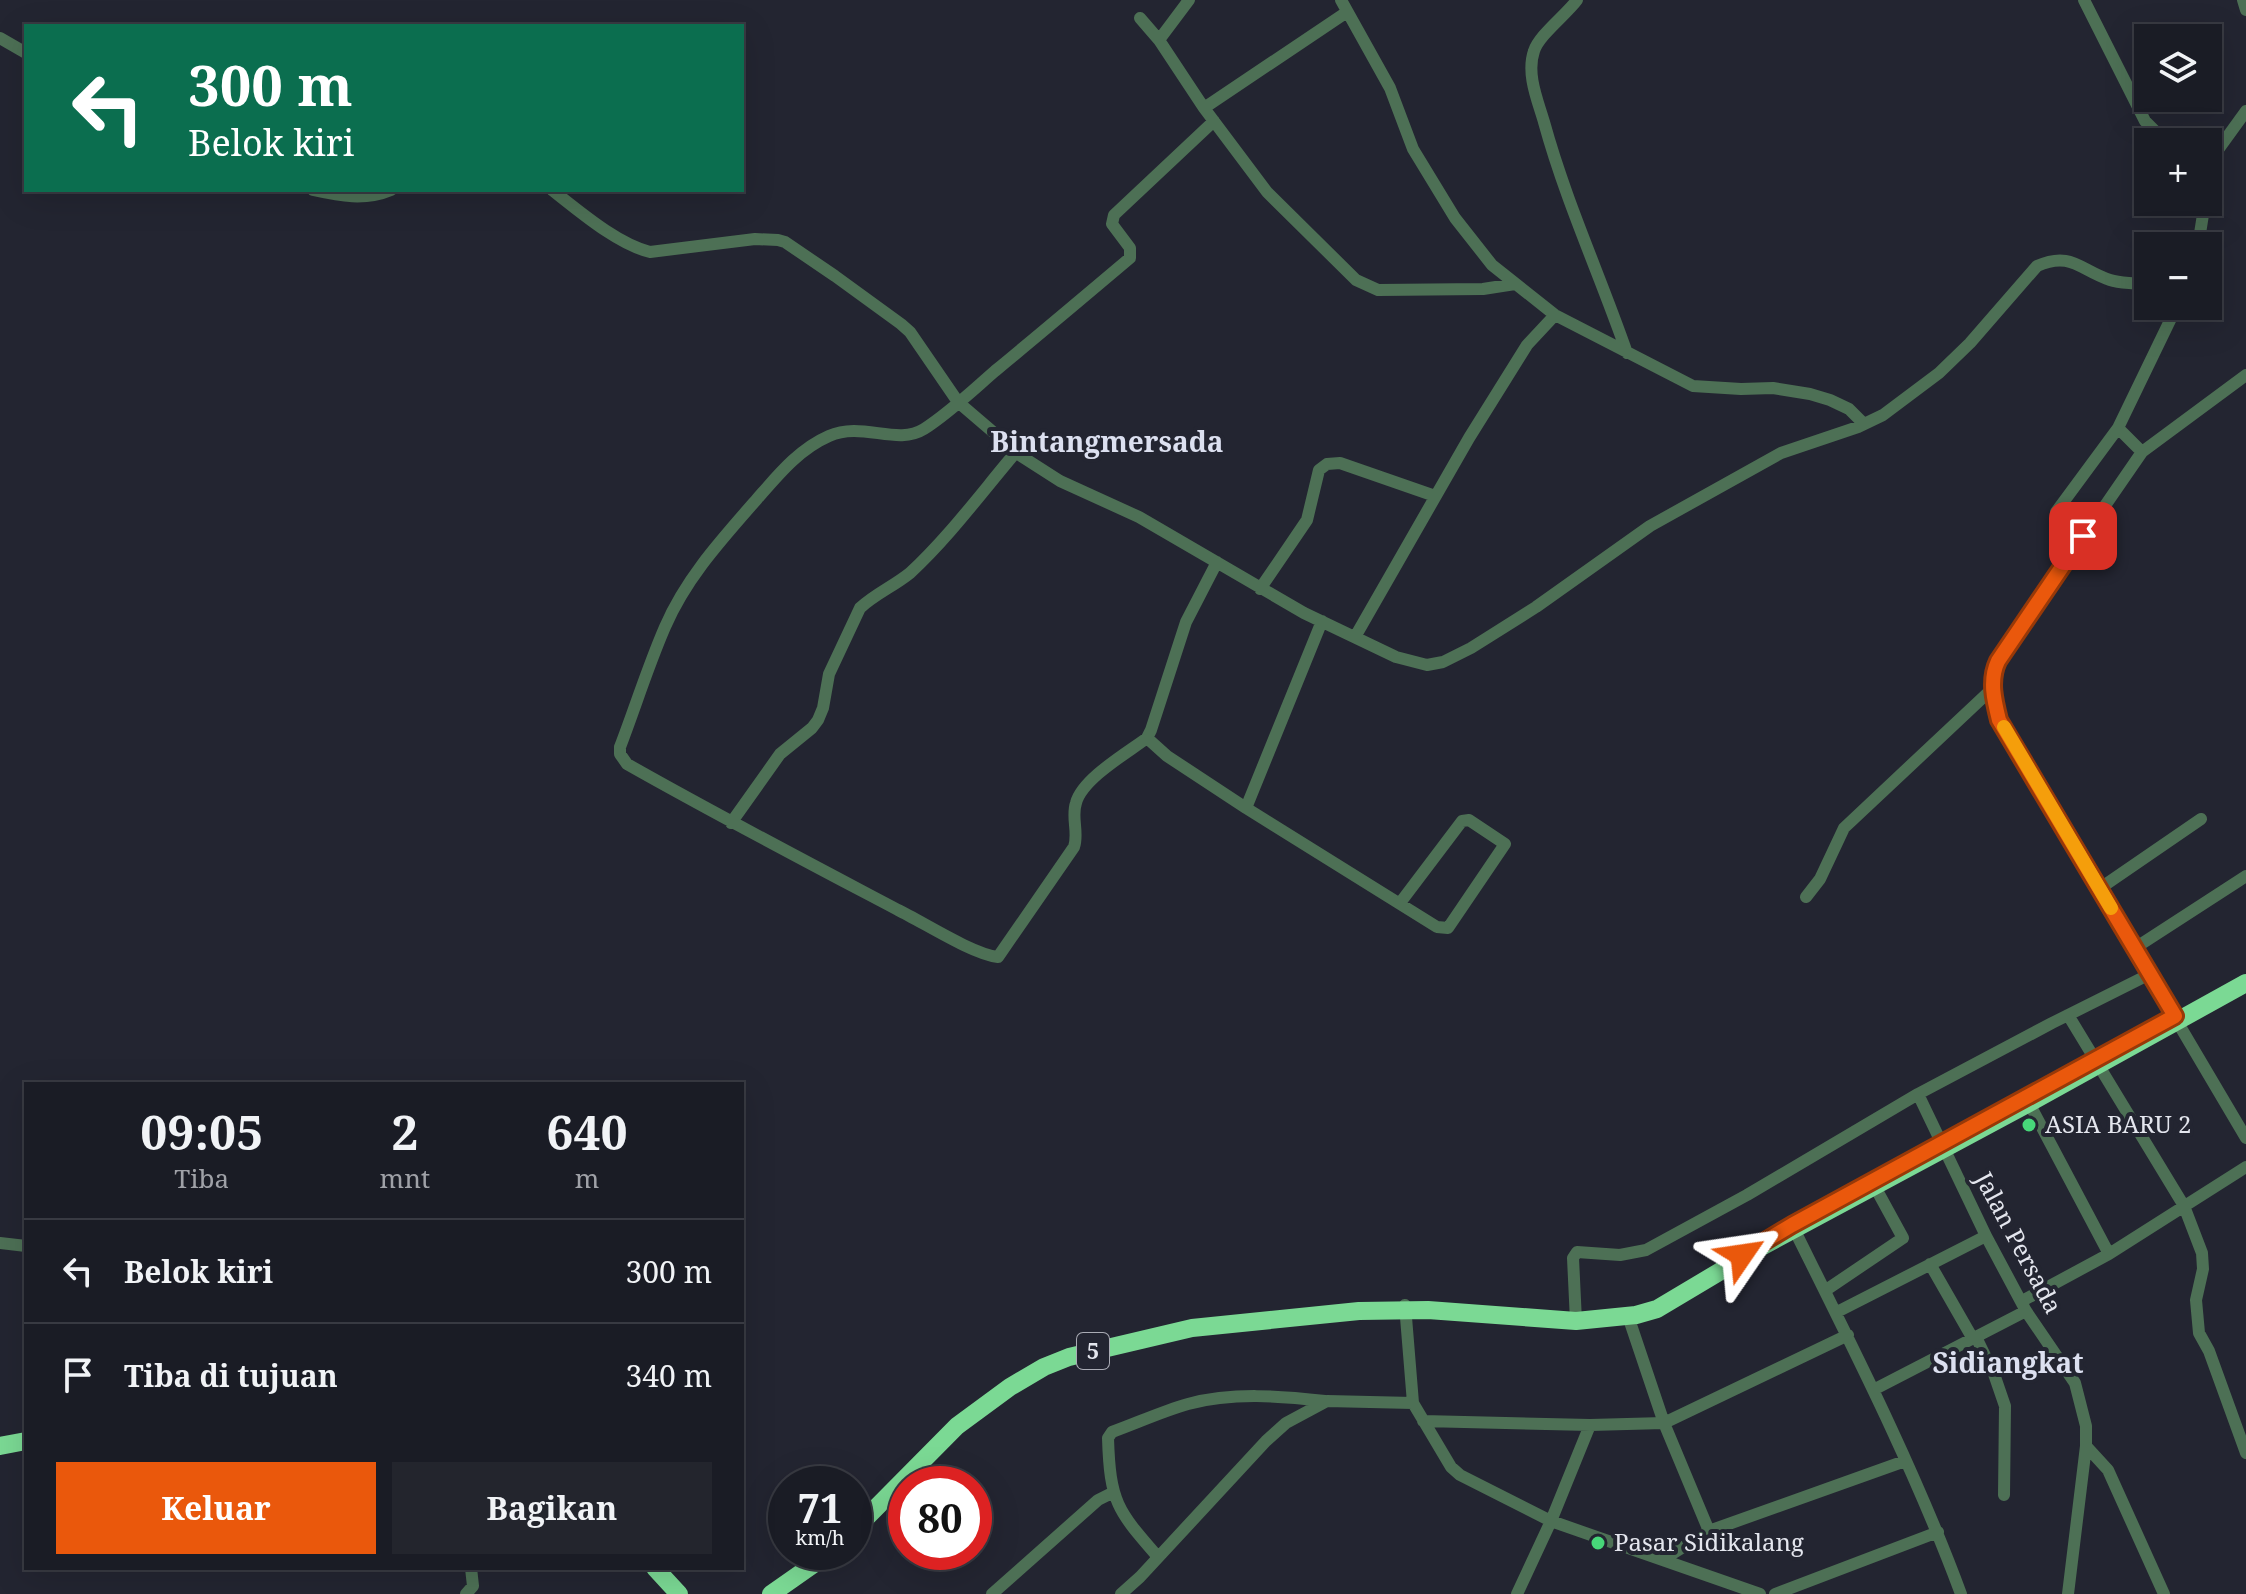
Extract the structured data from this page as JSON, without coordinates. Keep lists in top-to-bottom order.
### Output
{
  "streets": {
    "highway": ["5"],
    "street": ["Jalan Persada"]
  },
  "crossings": [
    ["Jalan Persada", "5"]
  ],
  "districts": ["Bintangmersada", "Sidiangkat"],
  "places": ["ASIA BARU 2", "Pasar Sidikalang"],
  "page": {
    "map_buttons": ["+", "−"],
    "turn": ["300 m", "Belok kiri"],
    "eta": [
      "09:05",
      "Tiba",
      "2",
      "mnt",
      "640",
      "m"
    ],
    "list": [
      {
        "name": "Belok kiri",
        "value": "300 m"
      },
      {
        "name": "Tiba di tujuan",
        "value": "340 m"
      }
    ],
    "buttons": ["Keluar", "Bagikan"],
    "speed": "71 km/h",
    "limit": "80"
  }
}
